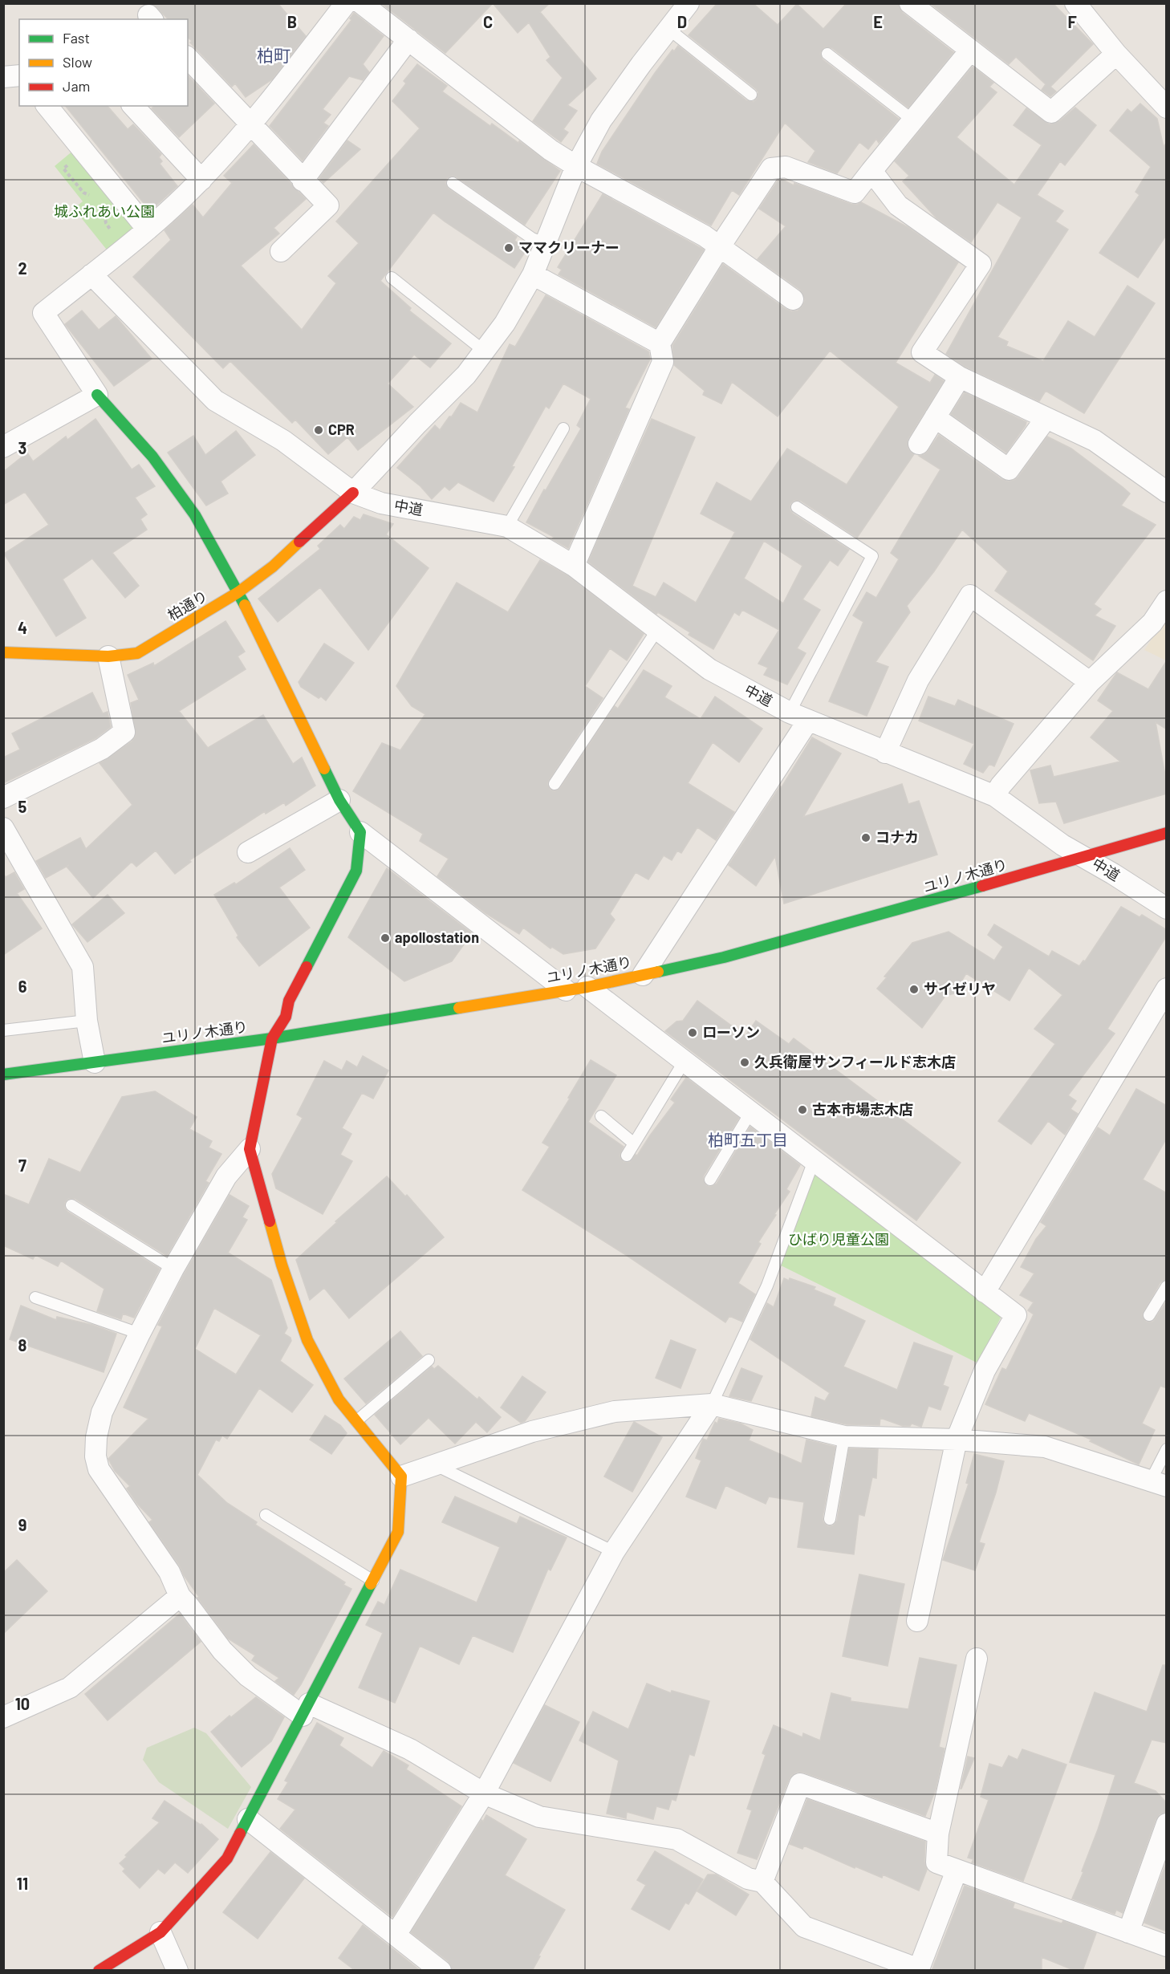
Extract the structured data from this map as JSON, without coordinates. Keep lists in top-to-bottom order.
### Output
{
  "streets": {
    "street": ["中道", "柏通り", "ユリノ木通り"]
  },
  "crossings": [
    ["中道", "柏通り"],
    ["中道", "ユリノ木通り"]
  ],
  "districts": ["柏町", "柏町五丁目"],
  "parks": ["城ふれあい公園", "ひばり児童公園"],
  "places": [
    "ママクリーナー",
    "CPR",
    "コナカ",
    "apollostation",
    "サイゼリヤ",
    "ローソン",
    "久兵衛屋サンフィールド志木店",
    "古本市場志木店"
  ],
  "legend": ["Fast", "Slow", "Jam"],
  "grid": {
    "columns": [
      "B",
      "C",
      "D",
      "E",
      "F"
    ],
    "rows": [
      "2",
      "3",
      "4",
      "5",
      "6",
      "7",
      "8",
      "9",
      "10",
      "11"
    ]
  }
}
